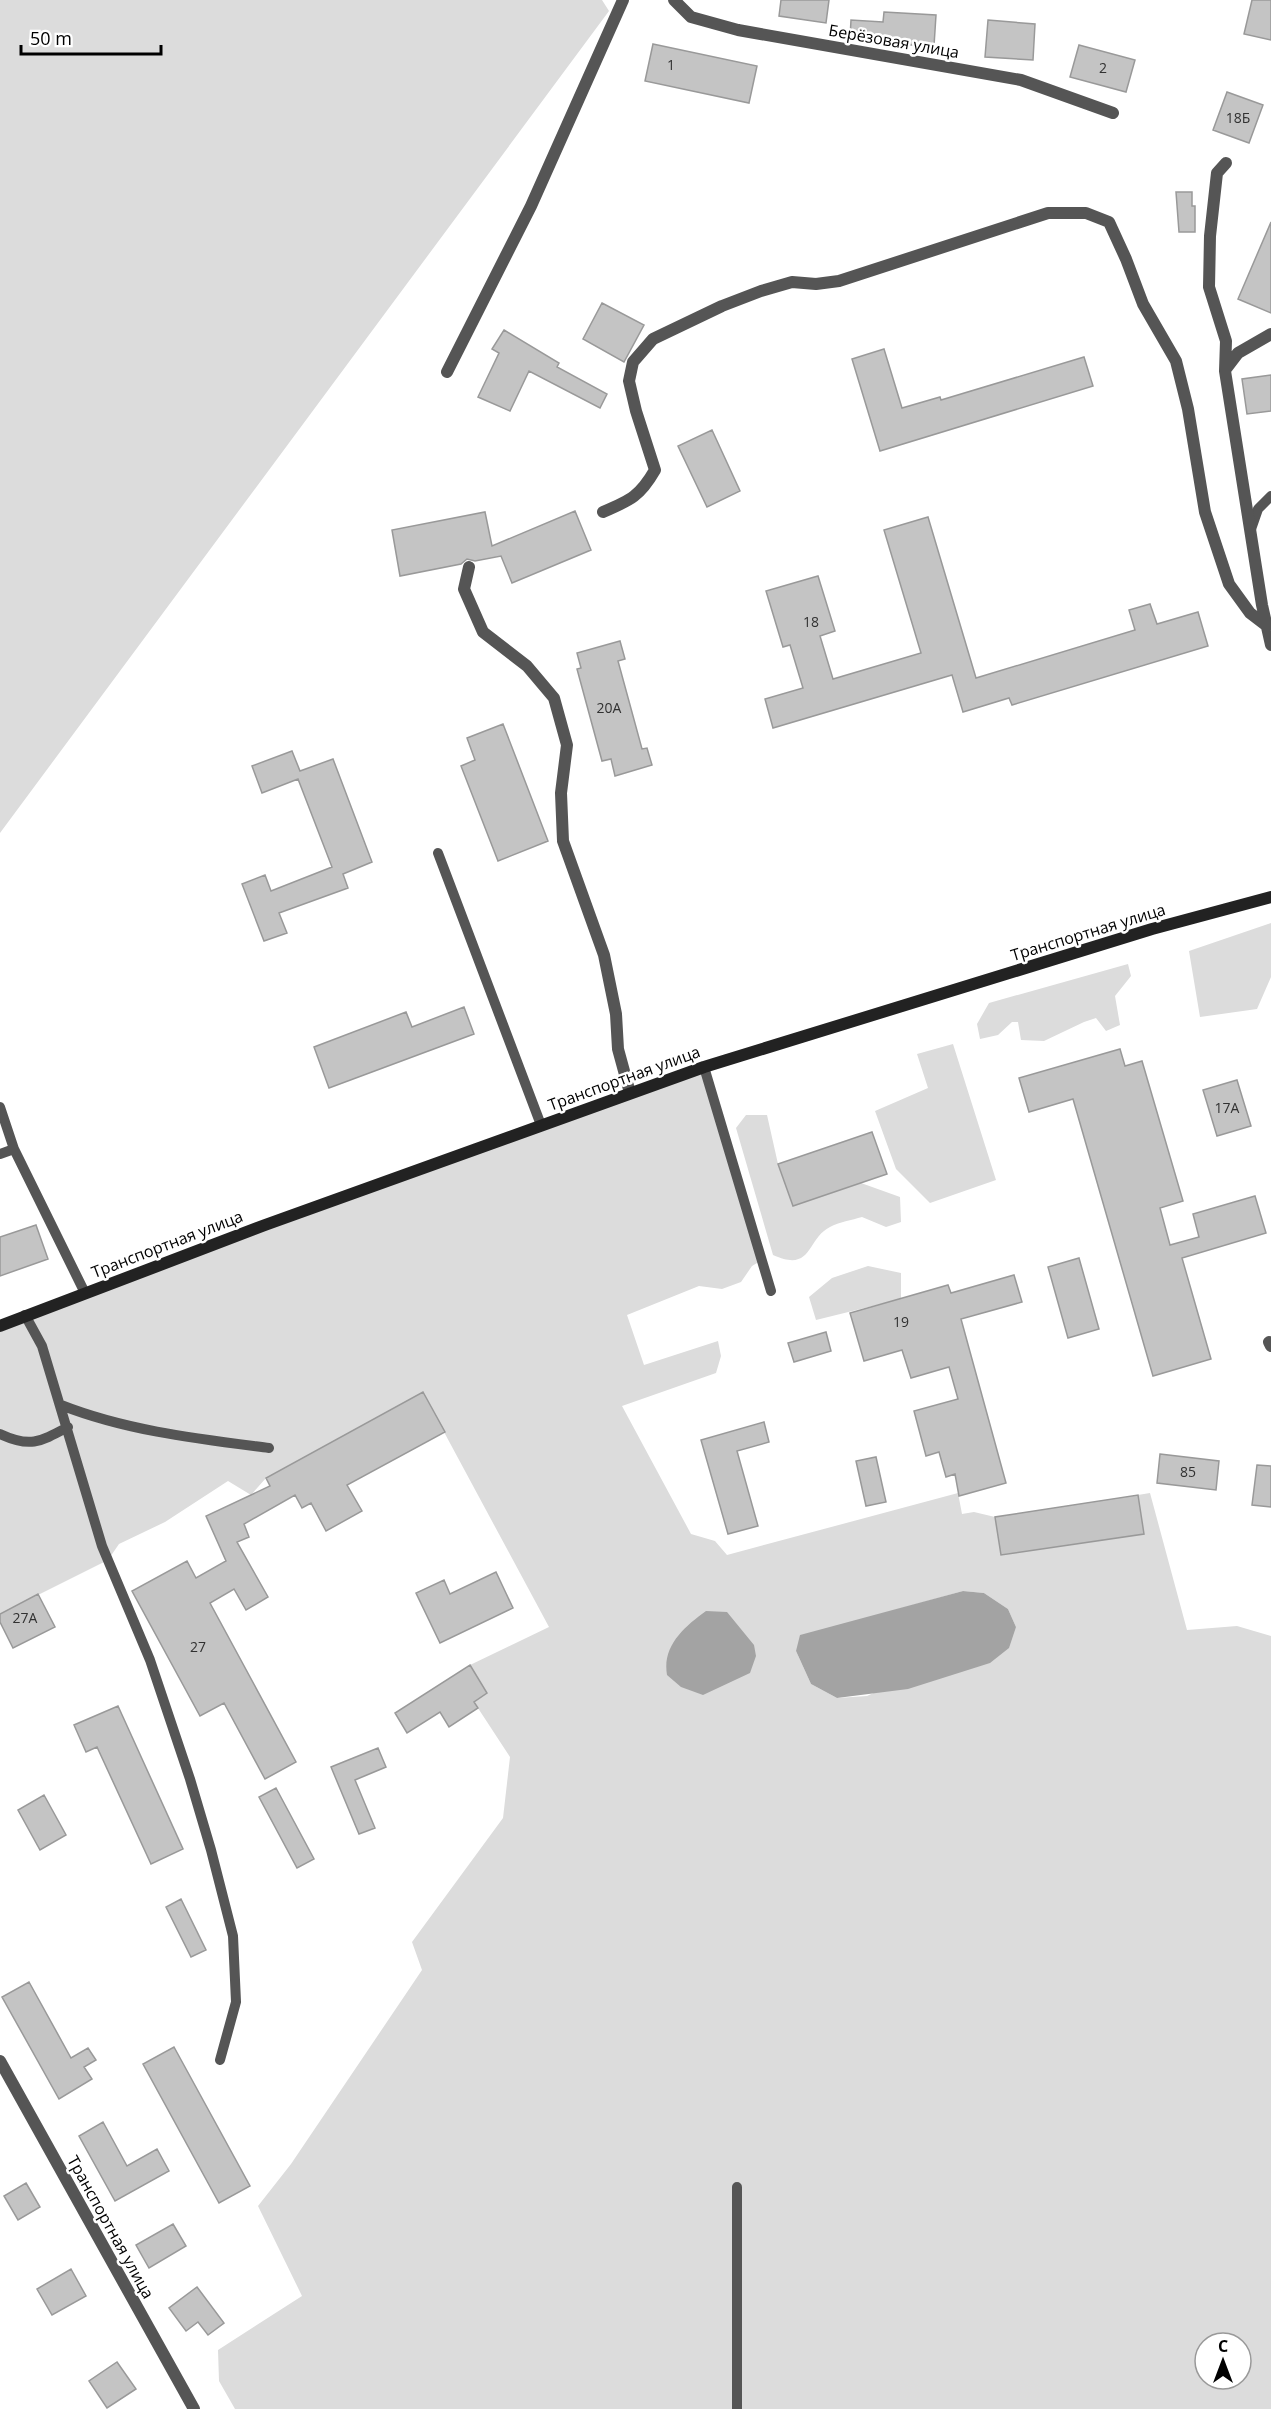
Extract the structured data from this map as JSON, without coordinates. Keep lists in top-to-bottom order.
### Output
{
  "streets": {
    "main road": ["Транспортная улица"],
    "street": ["Берёзовая улица"]
  },
  "house_numbers": [
    "1",
    "2",
    "18Б",
    "18",
    "20А",
    "17А",
    "19",
    "85",
    "27А",
    "27"
  ],
  "scale_bar": "50 m",
  "north": "top"
}
